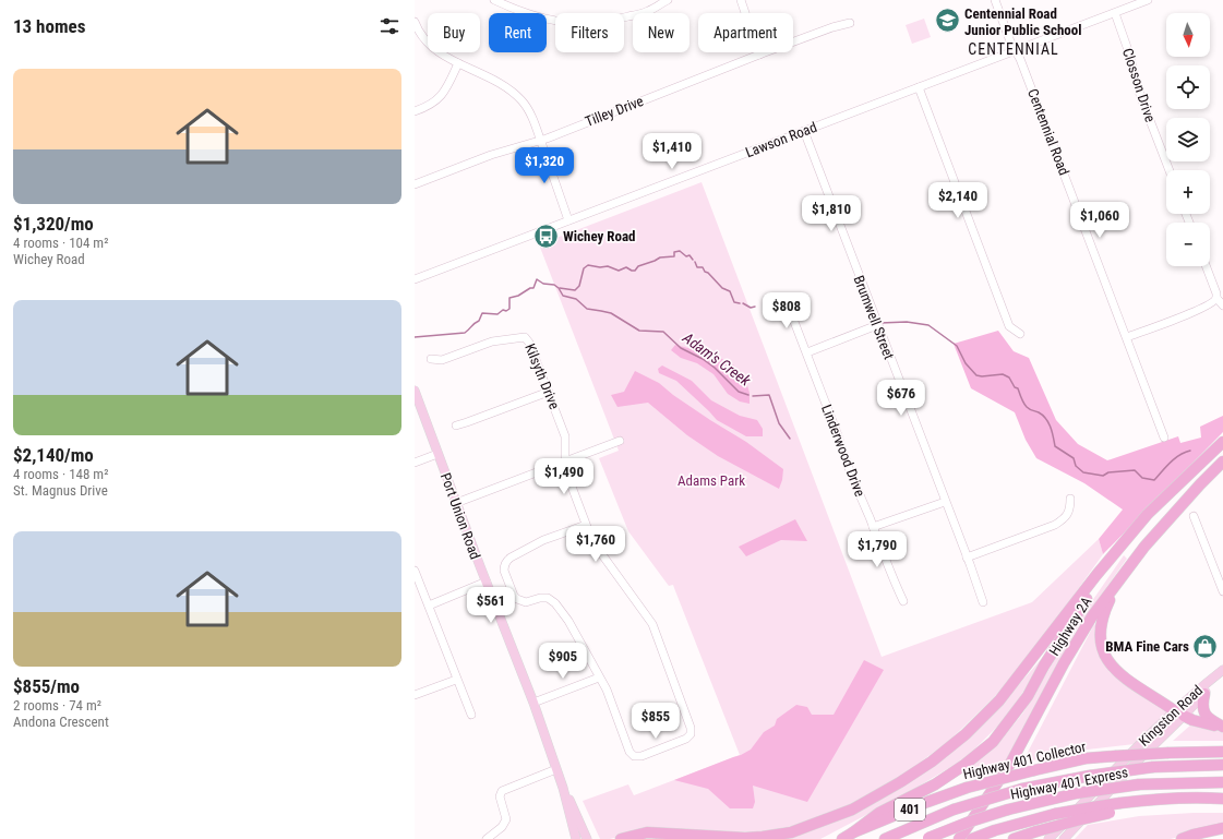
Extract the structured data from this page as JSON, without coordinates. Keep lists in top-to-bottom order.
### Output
{
  "streets": {
    "highway": [
      "Highway 2A",
      "Highway 401 Collector",
      "Highway 401 Express",
      "401"
    ],
    "main road": ["Port Union Road", "Kingston Road"],
    "street": [
      "Closson Drive",
      "Tilley Drive",
      "Centennial Road",
      "Lawson Road",
      "Brumwell Street",
      "Kilsyth Drive",
      "Linderwood Drive"
    ]
  },
  "crossings": [
    ["Closson Drive", "Lawson Road"],
    ["Centennial Road", "Lawson Road"],
    ["Lawson Road", "Brumwell Street"]
  ],
  "districts": ["CENTENNIAL"],
  "water": ["Adam's Creek"],
  "parks": ["Adams Park"],
  "places": {
    "school or university": ["Centennial Road Junior Public School"],
    "bus stop": ["Wichey Road"],
    "shop": ["BMA Fine Cars"]
  },
  "north": "bottom",
  "page": {
    "heading": "13 homes",
    "map_buttons": ["+", "−"],
    "chip": [
      "Buy",
      "Rent",
      "Filters",
      "New",
      "Apartment"
    ],
    "list": [
      {
        "name": "$1,320/mo",
        "note": "4 rooms · 104 m² · Wichey Road"
      },
      {
        "name": "$2,140/mo",
        "note": "4 rooms · 148 m² · St. Magnus Drive"
      },
      {
        "name": "$855/mo",
        "note": "2 rooms · 74 m² · Andona Crescent"
      }
    ],
    "price": [
      "$1,410",
      "$1,320",
      "$2,140",
      "$1,810",
      "$1,060",
      "$808",
      "$676",
      "$1,490",
      "$1,760",
      "$1,790",
      "$561",
      "$905",
      "$855"
    ]
  }
}
